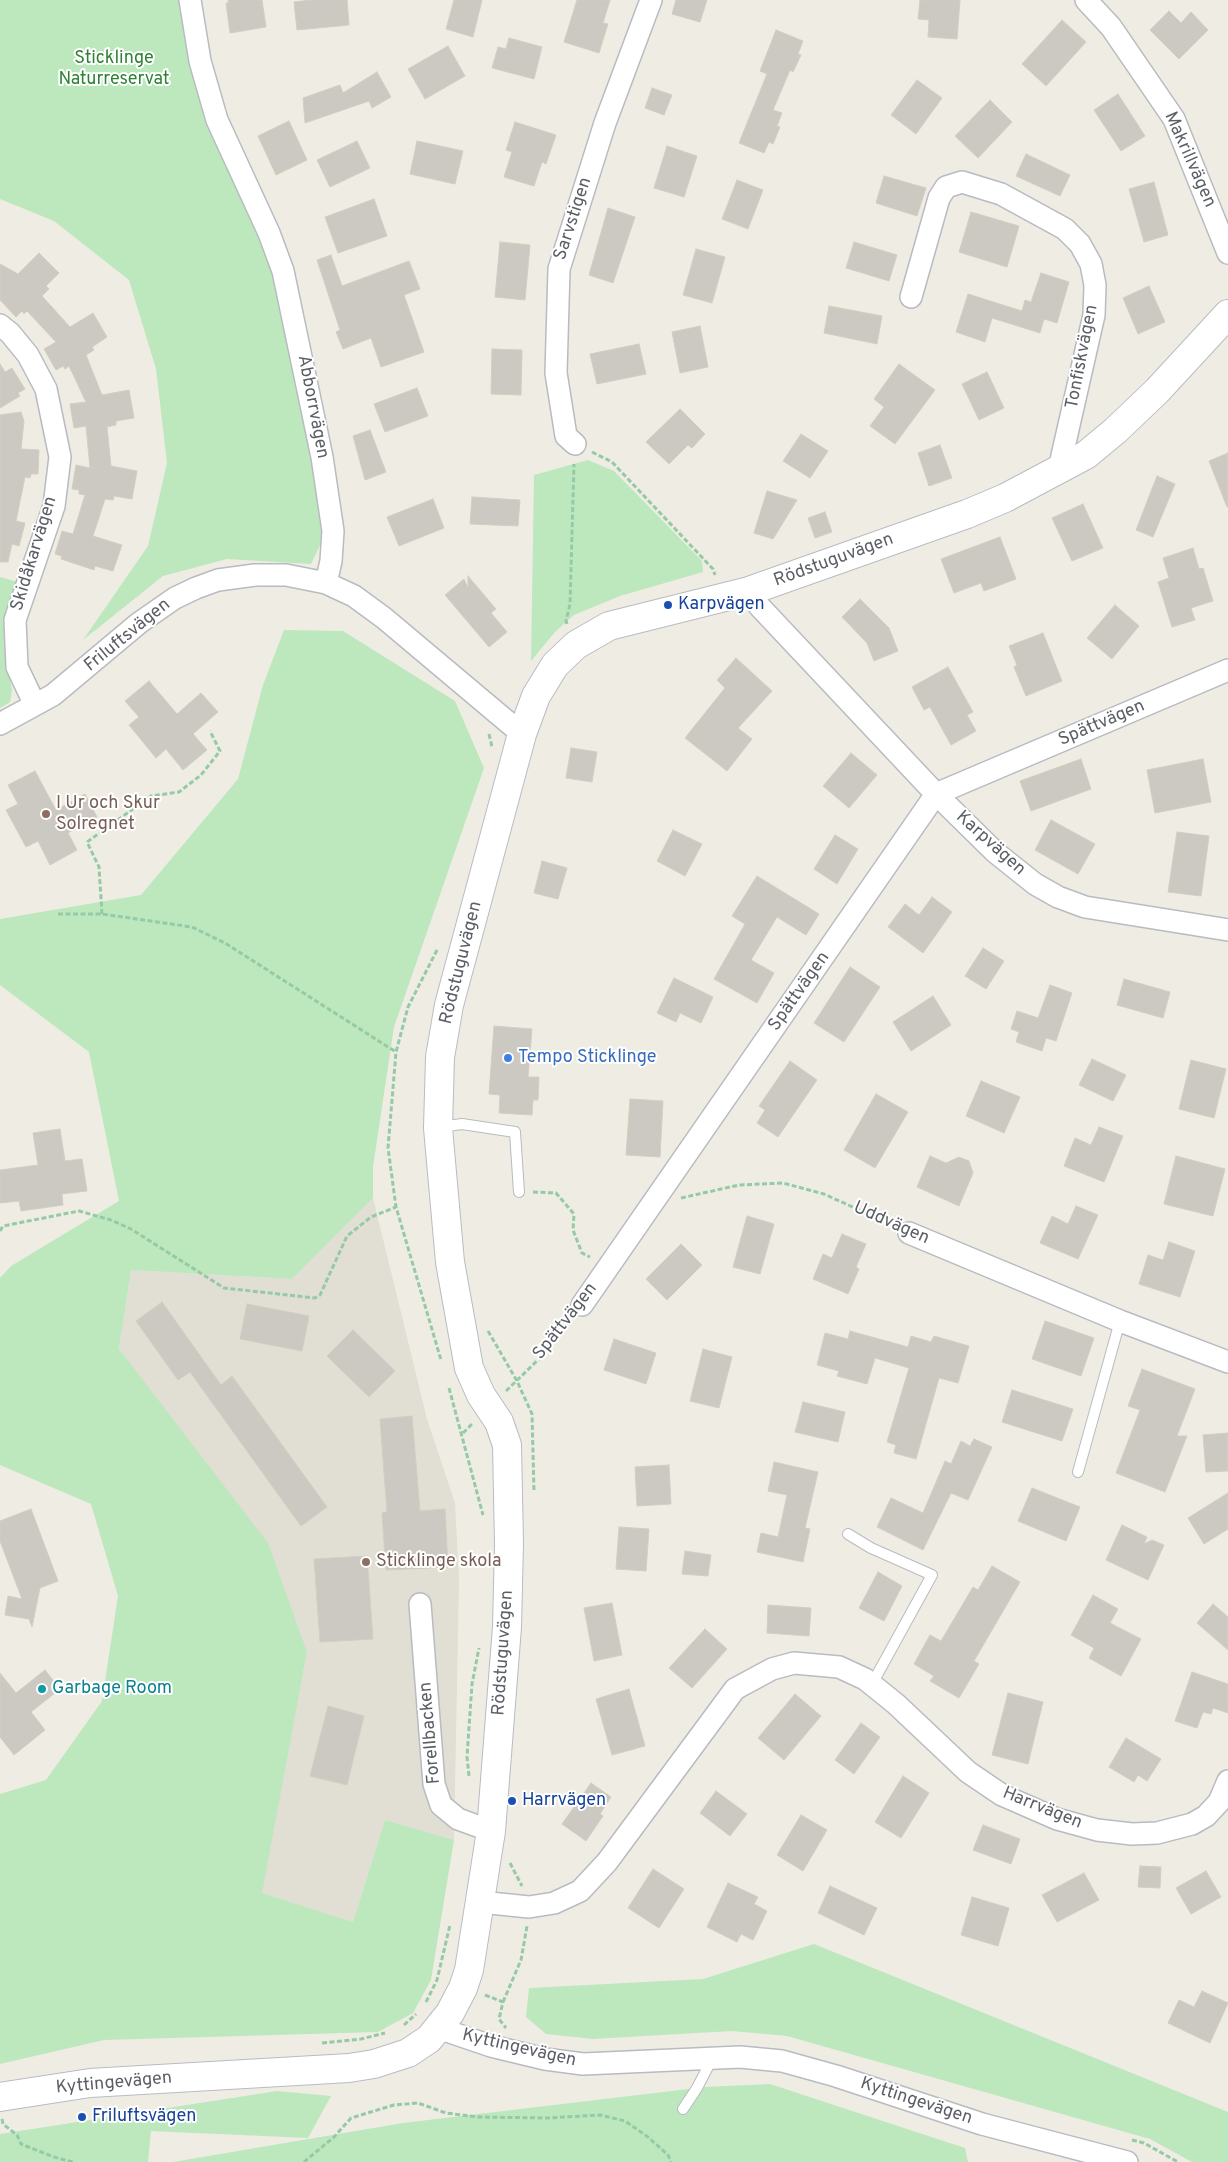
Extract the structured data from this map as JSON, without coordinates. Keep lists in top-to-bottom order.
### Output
{
  "streets": {
    "street": [
      "Makrillvägen",
      "Sarvstigen",
      "Tonfiskvägen",
      "Abborrvägen",
      "Skidåkarvägen",
      "Rödstuguvägen",
      "Friluftsvägen",
      "Spättvägen",
      "Karpvägen",
      "Uddvägen",
      "Forellbacken",
      "Harrvägen",
      "Kyttingevägen"
    ]
  },
  "crossings": [
    ["Tonfiskvägen", "Rödstuguvägen"],
    ["Abborrvägen", "Friluftsvägen"],
    ["Skidåkarvägen", "Friluftsvägen"],
    ["Rödstuguvägen", "Spättvägen"],
    ["Rödstuguvägen", "Karpvägen"],
    ["Rödstuguvägen", "Forellbacken"],
    ["Rödstuguvägen", "Harrvägen"],
    ["Rödstuguvägen", "Kyttingevägen"],
    ["Spättvägen", "Karpvägen"],
    ["Spättvägen", "Uddvägen"]
  ],
  "parks": ["Sticklinge Naturreservat"],
  "places": [
    "Karpvägen",
    "I Ur och Skur Solregnet",
    "Tempo Sticklinge",
    "Sticklinge skola",
    "Garbage Room",
    "Harrvägen",
    "Friluftsvägen"
  ]
}
